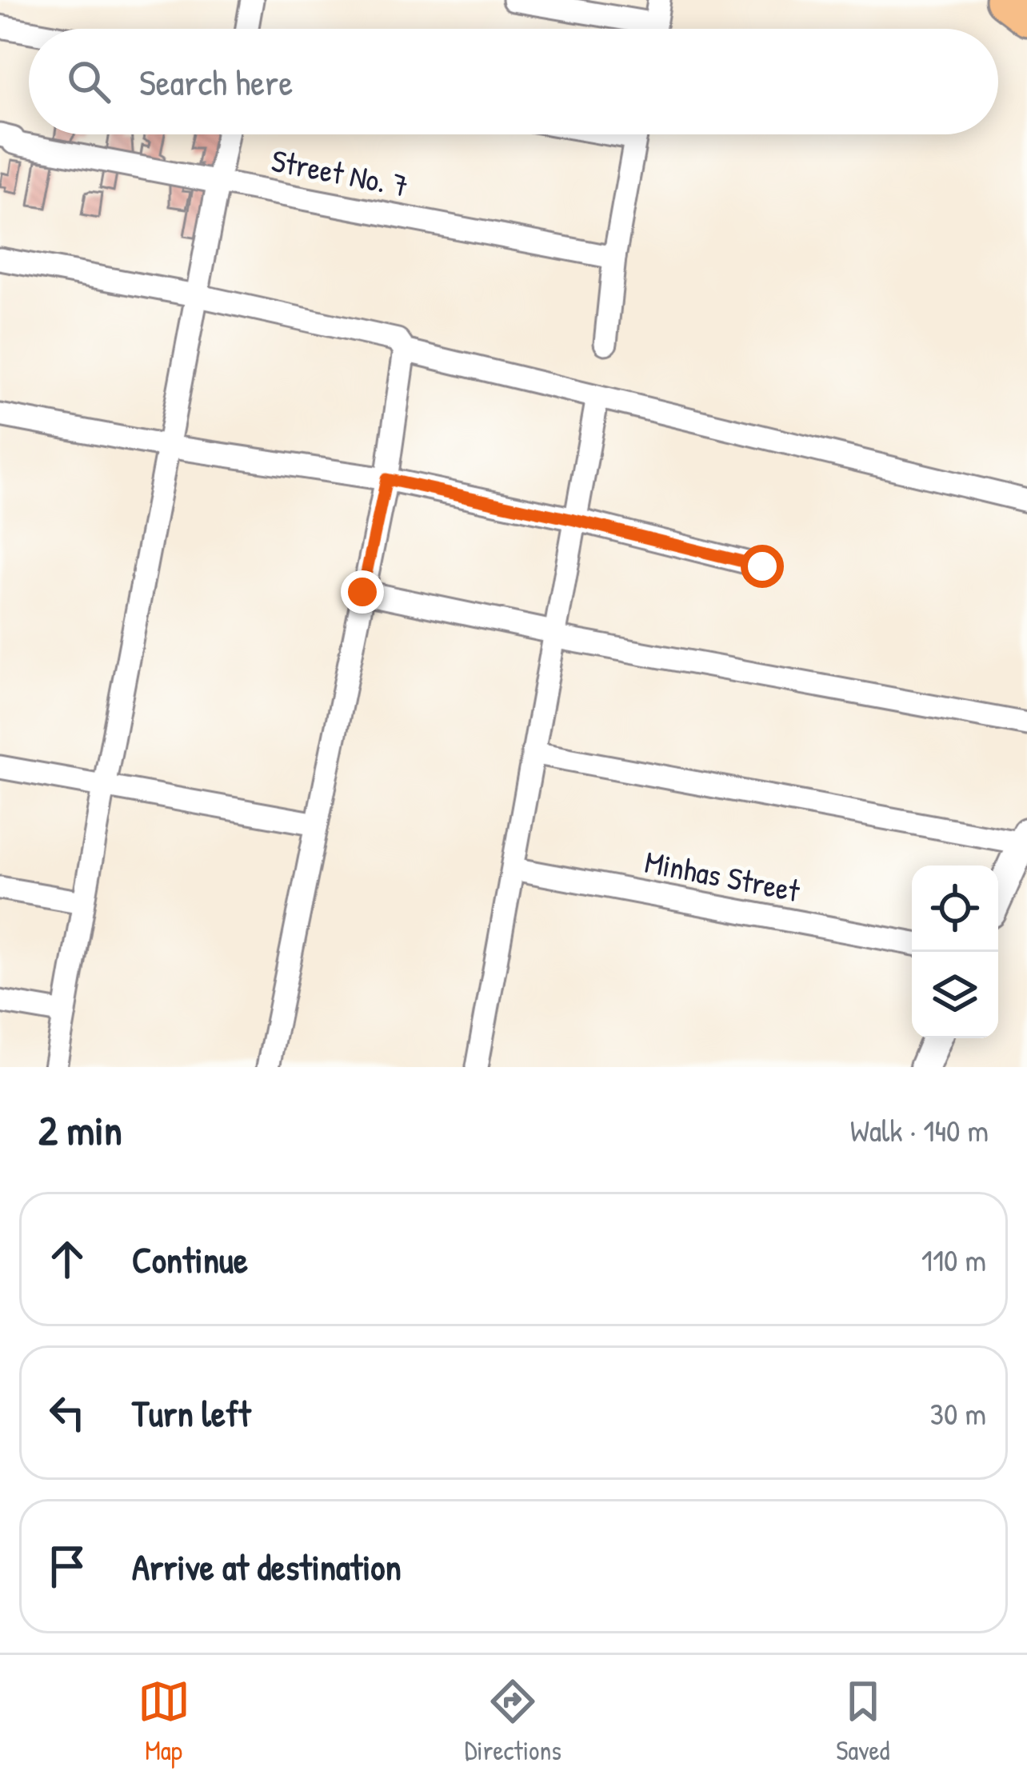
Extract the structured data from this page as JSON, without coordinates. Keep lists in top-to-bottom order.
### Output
{
  "streets": {
    "street": ["Street No. 7", "Minhas Street"]
  },
  "page": {
    "search": "Search here",
    "heading": ["2 min", "Walk · 140 m"],
    "list": [
      ["Continue", "110 m"],
      ["Turn left", "30 m"],
      "Arrive at destination"
    ],
    "nav": ["Map", "Directions", "Saved"]
  }
}
